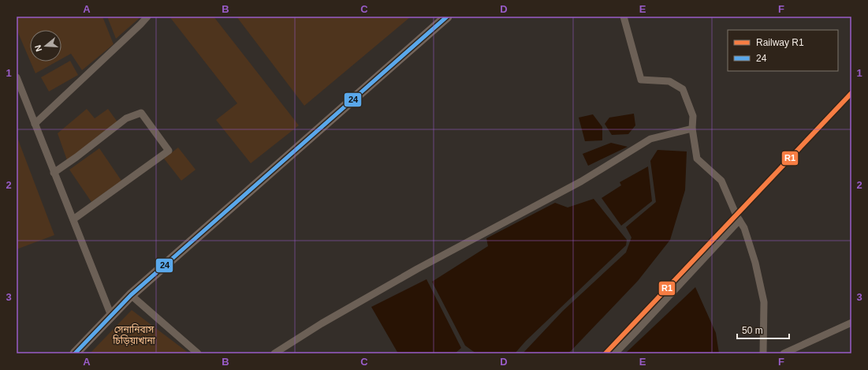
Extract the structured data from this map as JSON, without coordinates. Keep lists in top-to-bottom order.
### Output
{
  "parks": ["সেনানিবাস চিড়িয়াখানা"],
  "lines": ["transit line 24", "rail line R1"],
  "legend": ["Railway R1", "24"],
  "scale_bar": "50 m",
  "north": "left",
  "grid": {
    "columns": [
      "A",
      "B",
      "C",
      "D",
      "E",
      "F"
    ],
    "rows": ["1", "2", "3"]
  }
}
